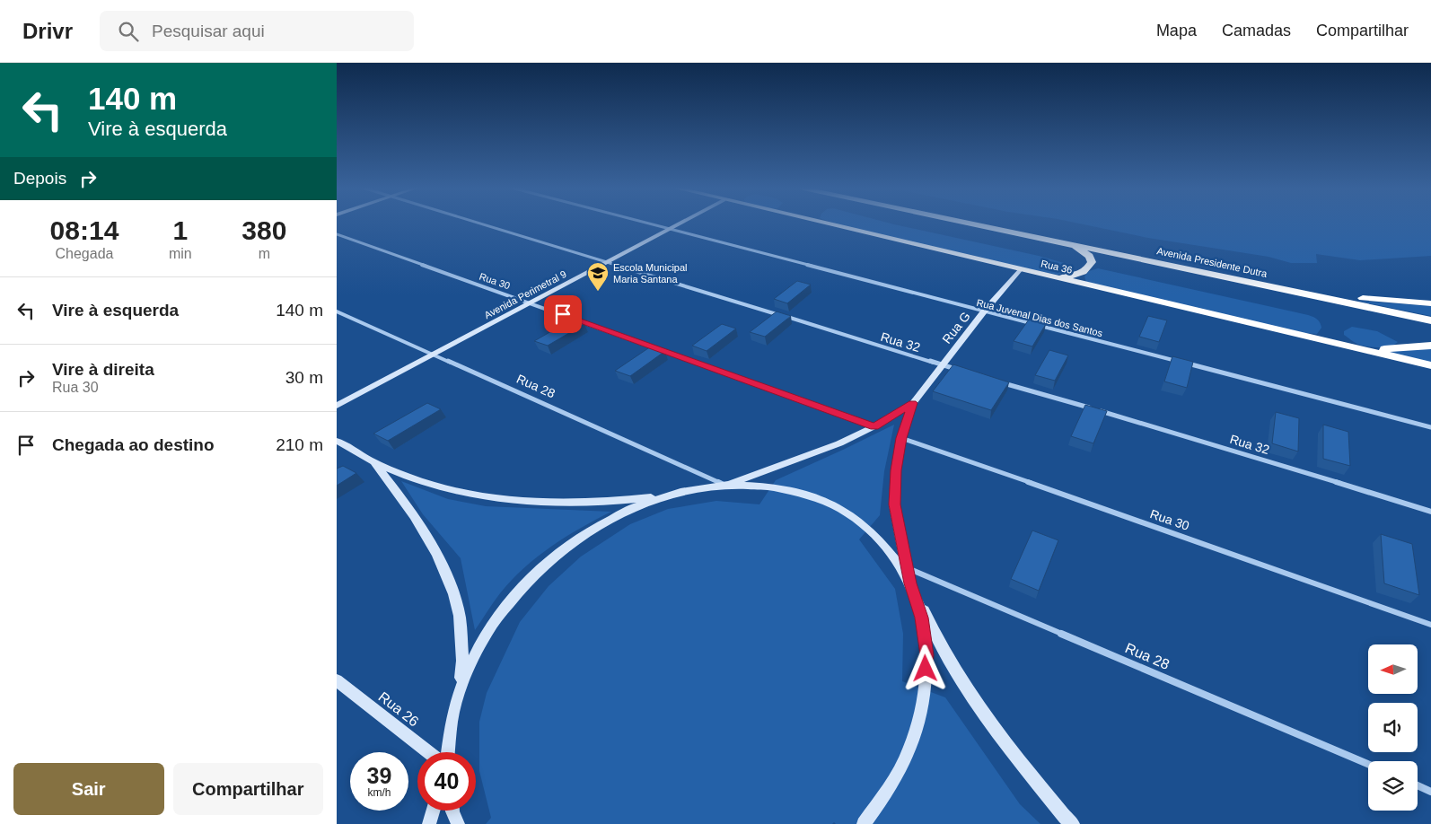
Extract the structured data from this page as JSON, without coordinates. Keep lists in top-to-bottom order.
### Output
{
  "streets": {
    "highway": ["Avenida Presidente Dutra", "Rua 36"],
    "street": [
      "Rua 30",
      "Avenida Perimetral 9",
      "Rua Juvenal Dias dos Santos",
      "Rua G",
      "Rua 32",
      "Rua 28",
      "Rua 26"
    ]
  },
  "crossings": [
    ["Rua 36", "Rua G"],
    ["Rua 30", "Avenida Perimetral 9"],
    ["Avenida Perimetral 9", "Rua Juvenal Dias dos Santos"],
    ["Avenida Perimetral 9", "Rua 32"],
    ["Avenida Perimetral 9", "Rua 28"],
    ["Rua Juvenal Dias dos Santos", "Rua G"],
    ["Rua G", "Rua 32"]
  ],
  "places": {
    "school or university": ["Escola Municipal Maria Santana"]
  },
  "north": "left",
  "page": {
    "header": "Drivr",
    "search": "Pesquisar aqui",
    "nav": ["Mapa", "Camadas", "Compartilhar"],
    "turn": ["140 m", "Vire à esquerda"],
    "then": "Depois",
    "eta": [
      "08:14",
      "Chegada",
      "1",
      "min",
      "380",
      "m"
    ],
    "list": [
      {
        "name": "Vire à esquerda",
        "value": "140 m"
      },
      {
        "name": "Vire à direita",
        "note": "Rua 30",
        "value": "30 m"
      },
      {
        "name": "Chegada ao destino",
        "value": "210 m"
      }
    ],
    "speed": "39 km/h",
    "limit": "40",
    "buttons": ["Sair", "Compartilhar"]
  }
}
